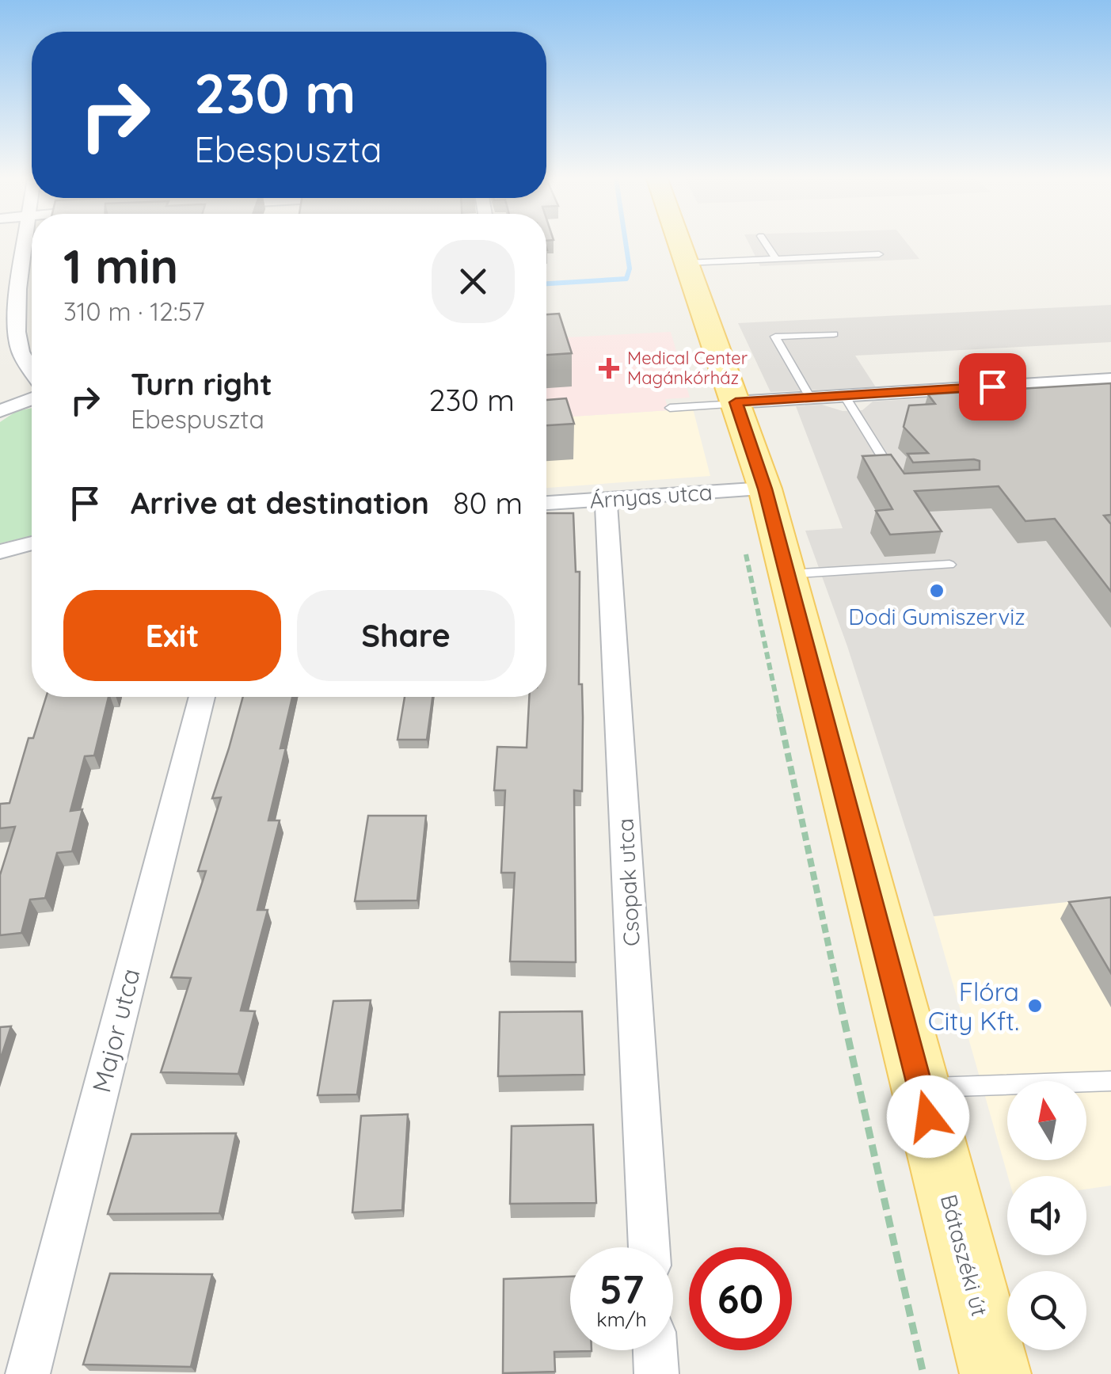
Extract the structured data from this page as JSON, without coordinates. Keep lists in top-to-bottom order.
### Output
{
  "streets": {
    "main road": ["Bátaszéki út"],
    "street": ["Árnyas utca", "Csopak utca", "Major utca"]
  },
  "crossings": [
    ["Árnyas utca", "Csopak utca"],
    ["Árnyas utca", "Bátaszéki út"]
  ],
  "places": {
    "health": ["Medical Center Magánkórház"],
    "other": ["Dodi Gumiszerviz", "Flóra City Kft."]
  },
  "north": "top",
  "page": {
    "turn": ["230 m", "Ebespuszta"],
    "heading": ["1 min", "310 m · 12:57"],
    "list": [
      {
        "name": "Turn right",
        "note": "Ebespuszta",
        "value": "230 m"
      },
      {
        "name": "Arrive at destination",
        "value": "80 m"
      }
    ],
    "buttons": ["Exit", "Share"],
    "speed": "57 km/h",
    "limit": "60"
  }
}
